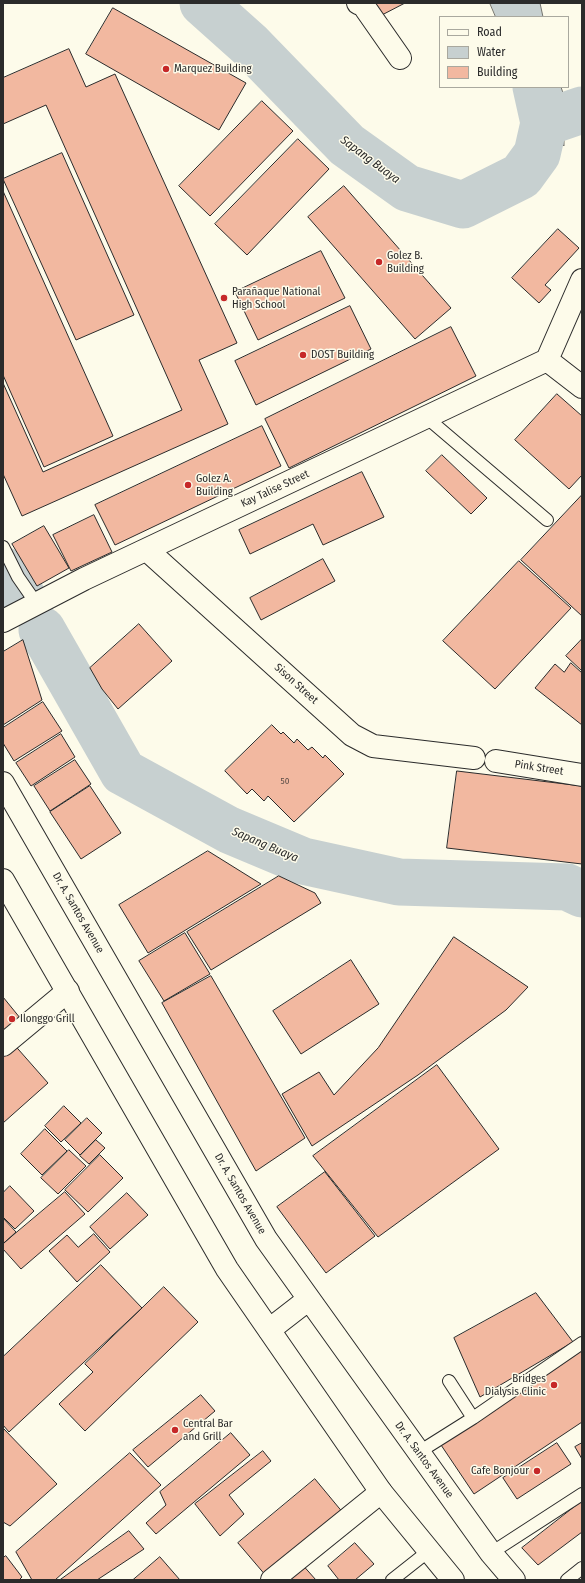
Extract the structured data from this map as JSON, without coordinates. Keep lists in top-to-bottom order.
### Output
{
  "streets": {
    "main road": [
      "Kay Talise Street",
      "Sison Street",
      "Pink Street",
      "Dr. A. Santos Avenue"
    ]
  },
  "crossings": [
    ["Kay Talise Street", "Sison Street"]
  ],
  "water": ["Sapang Buaya"],
  "places": [
    "Marquez Building",
    "Golez B. Building",
    "Parañaque National High School",
    "DOST Building",
    "Golez A. Building",
    "Ilonggo Grill",
    "Bridges Dialysis Clinic",
    "Central Bar and Grill",
    "Cafe Bonjour"
  ],
  "house_numbers": ["50"],
  "legend": ["Road", "Water", "Building"]
}
